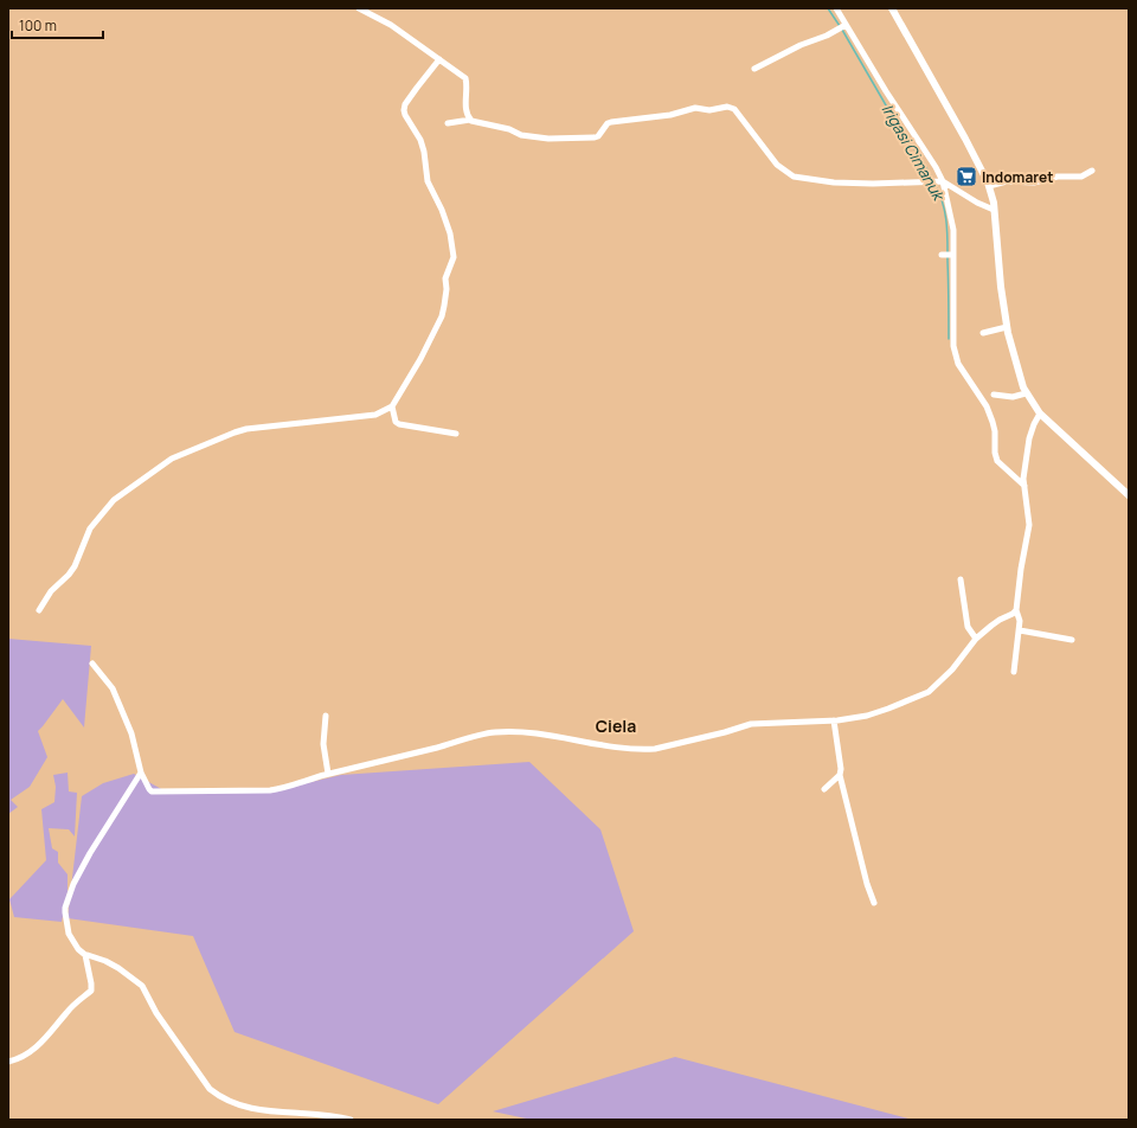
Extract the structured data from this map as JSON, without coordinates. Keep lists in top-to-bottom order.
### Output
{
  "districts": ["Ciela"],
  "water": ["Irigasi Cimanuk"],
  "places": {
    "supermarket": ["Indomaret"]
  },
  "scale_bar": "100 m"
}
